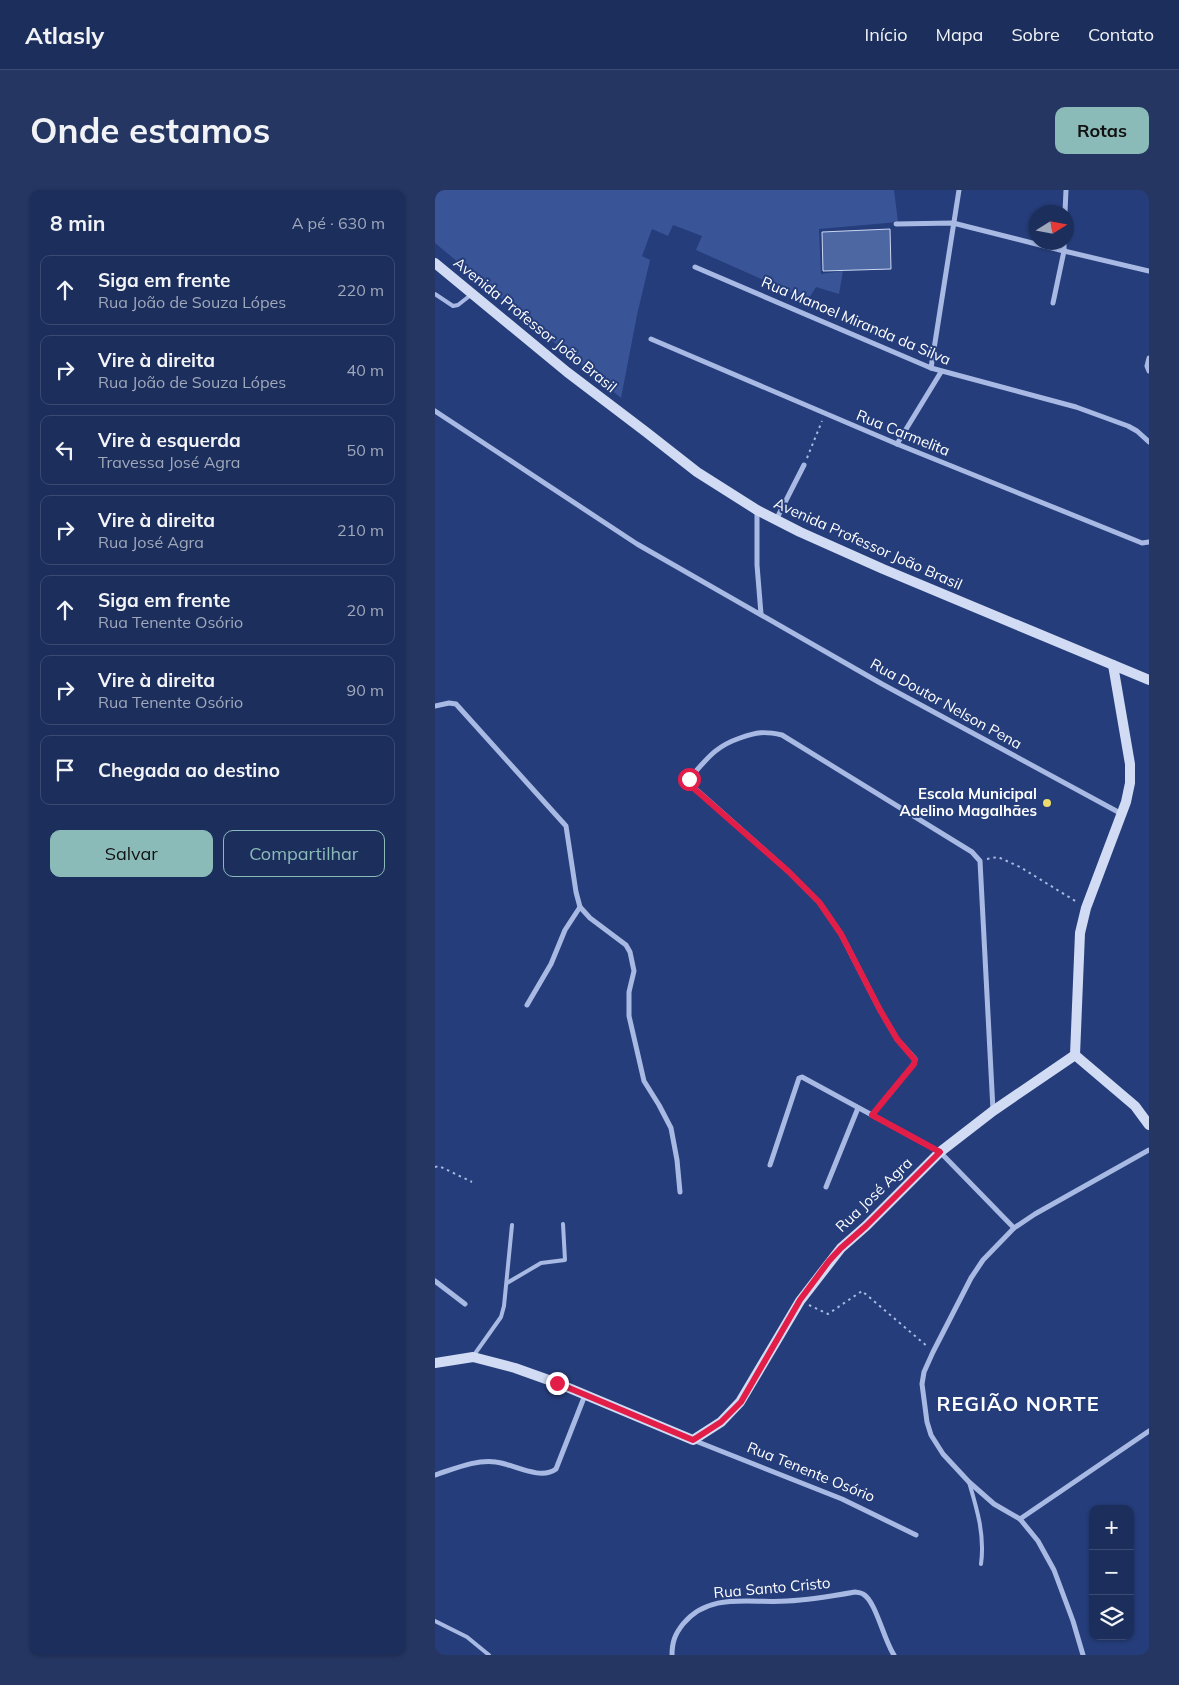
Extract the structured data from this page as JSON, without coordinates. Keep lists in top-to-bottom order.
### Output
{
  "streets": {
    "street": [
      "Rua Manoel Miranda da Silva",
      "Avenida Professor João Brasil",
      "Rua Carmelita",
      "Rua Doutor Nelson Pena",
      "Rua José Agra",
      "Rua Tenente Osório",
      "Rua Santo Cristo"
    ]
  },
  "crossings": [
    ["Rua José Agra", "Rua Tenente Osório"]
  ],
  "districts": ["REGIÃO NORTE"],
  "places": ["Escola Municipal Adelino Magalhães"],
  "north": "right",
  "page": {
    "header": "Atlasly",
    "nav": [
      "Início",
      "Mapa",
      "Sobre",
      "Contato"
    ],
    "buttons": [
      "Rotas",
      ["Salvar", "Compartilhar"]
    ],
    "title": "Onde estamos",
    "heading": ["8 min", "A pé · 630 m"],
    "list": [
      ["Siga em frente", "Rua João de Souza Lópes", "220 m"],
      ["Vire à direita", "Rua João de Souza Lópes", "40 m"],
      ["Vire à esquerda", "Travessa José Agra", "50 m"],
      ["Vire à direita", "Rua José Agra", "210 m"],
      ["Siga em frente", "Rua Tenente Osório", "20 m"],
      ["Vire à direita", "Rua Tenente Osório", "90 m"],
      "Chegada ao destino"
    ],
    "map_buttons": ["+", "−"]
  }
}
